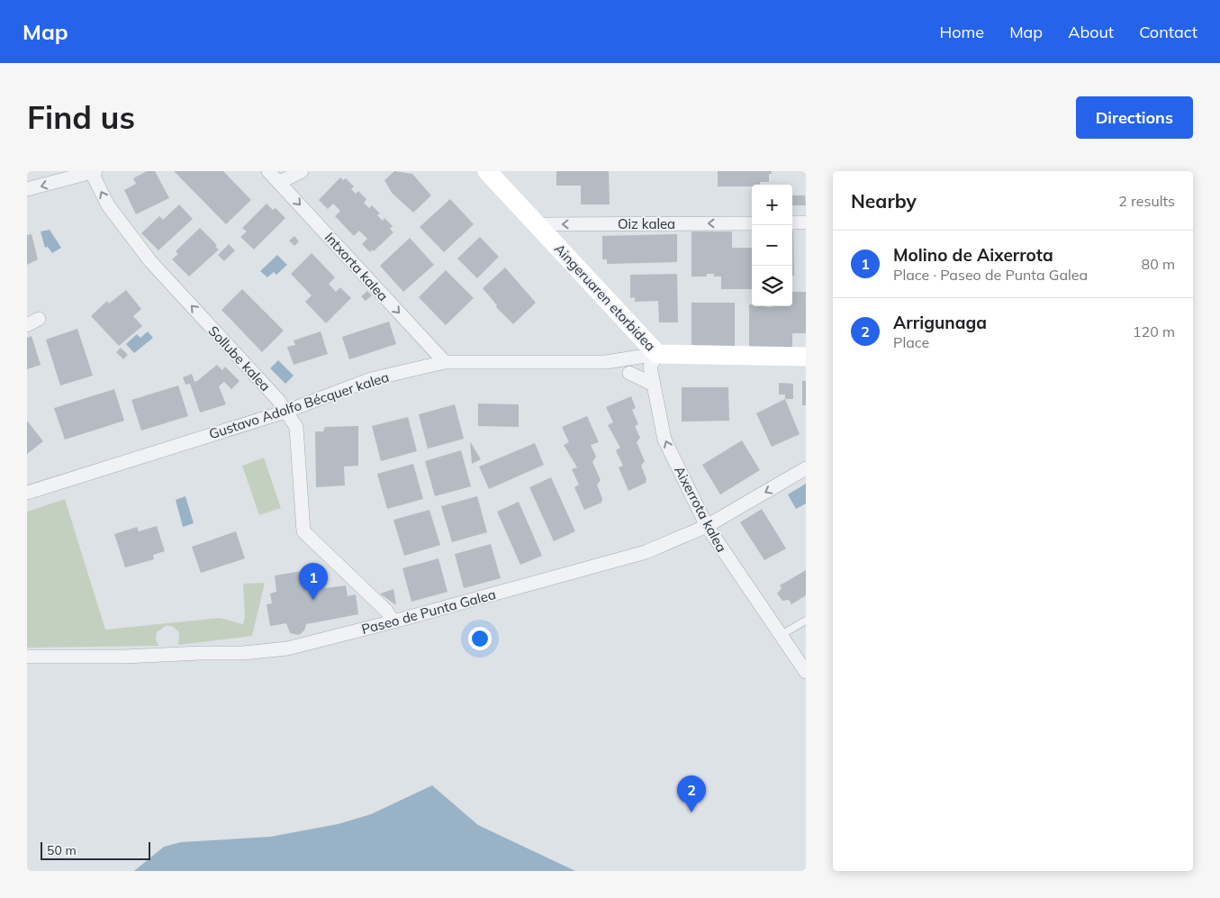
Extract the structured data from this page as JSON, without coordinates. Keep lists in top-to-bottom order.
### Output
{
  "streets": {
    "street": [
      "Oiz kalea",
      "Intxorta kalea",
      "Aingeruaren etorbidea",
      "Sollube kalea",
      "Gustavo Adolfo Bécquer kalea",
      "Aixerrota kalea",
      "Paseo de Punta Galea"
    ]
  },
  "crossings": [
    ["Oiz kalea", "Aingeruaren etorbidea"],
    ["Intxorta kalea", "Gustavo Adolfo Bécquer kalea"],
    ["Aingeruaren etorbidea", "Gustavo Adolfo Bécquer kalea"],
    ["Aingeruaren etorbidea", "Aixerrota kalea"],
    ["Sollube kalea", "Gustavo Adolfo Bécquer kalea"],
    ["Sollube kalea", "Paseo de Punta Galea"],
    ["Gustavo Adolfo Bécquer kalea", "Aixerrota kalea"],
    ["Aixerrota kalea", "Paseo de Punta Galea"]
  ],
  "one_way": [
    "Oiz kalea",
    "Intxorta kalea",
    "Sollube kalea",
    "Aixerrota kalea"
  ],
  "scale_bar": "50 m",
  "page": {
    "header": "Map",
    "nav": [
      "Home",
      "Map",
      "About",
      "Contact"
    ],
    "buttons": "Directions",
    "title": "Find us",
    "heading": ["Nearby", "2 results"],
    "map_buttons": ["+", "−"],
    "list": [
      {
        "mark": "1",
        "name": "Molino de Aixerrota",
        "note": "Place · Paseo de Punta Galea",
        "value": "80 m"
      },
      {
        "mark": "2",
        "name": "Arrigunaga",
        "note": "Place",
        "value": "120 m"
      }
    ],
    "pins": ["1", "2"],
    "scale": "50 m"
  }
}
